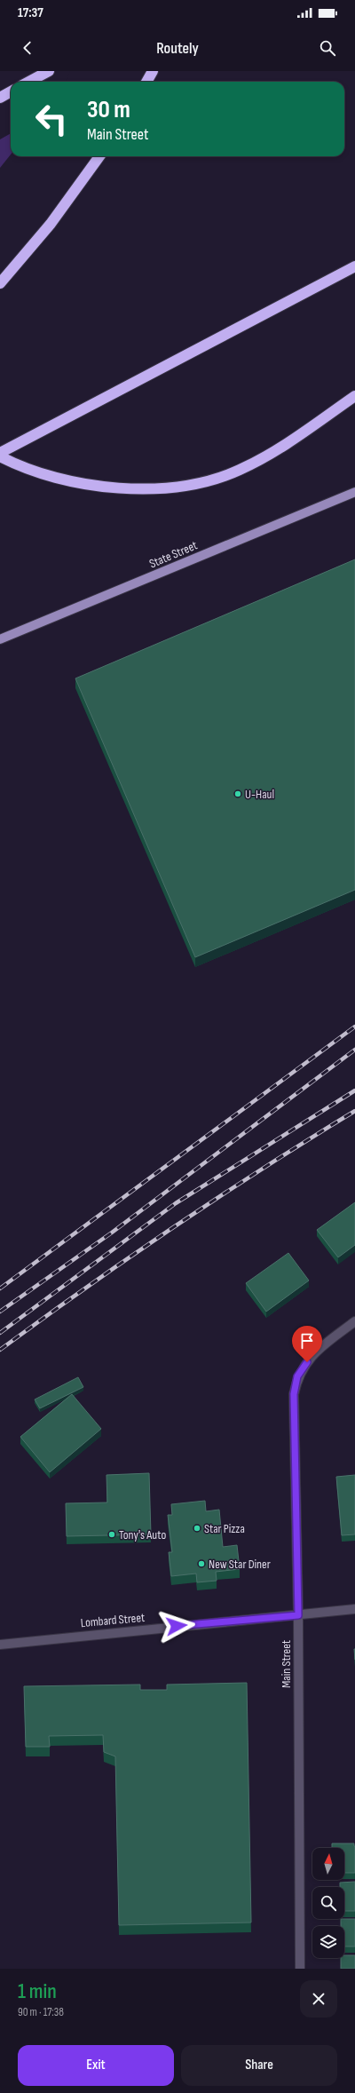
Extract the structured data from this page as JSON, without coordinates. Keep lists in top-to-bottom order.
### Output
{
  "streets": {
    "main road": ["State Street"],
    "street": ["Lombard Street", "Main Street"]
  },
  "crossings": [
    ["Lombard Street", "Main Street"]
  ],
  "places": [
    "U-Haul",
    "Star Pizza",
    "Tony's Auto",
    "New Star Diner"
  ],
  "north": "top",
  "page": {
    "status": "17:37",
    "header": "Routely",
    "turn": ["30 m", "Main Street"],
    "heading": ["1 min", "90 m · 17:38"],
    "buttons": ["Exit", "Share"]
  }
}
